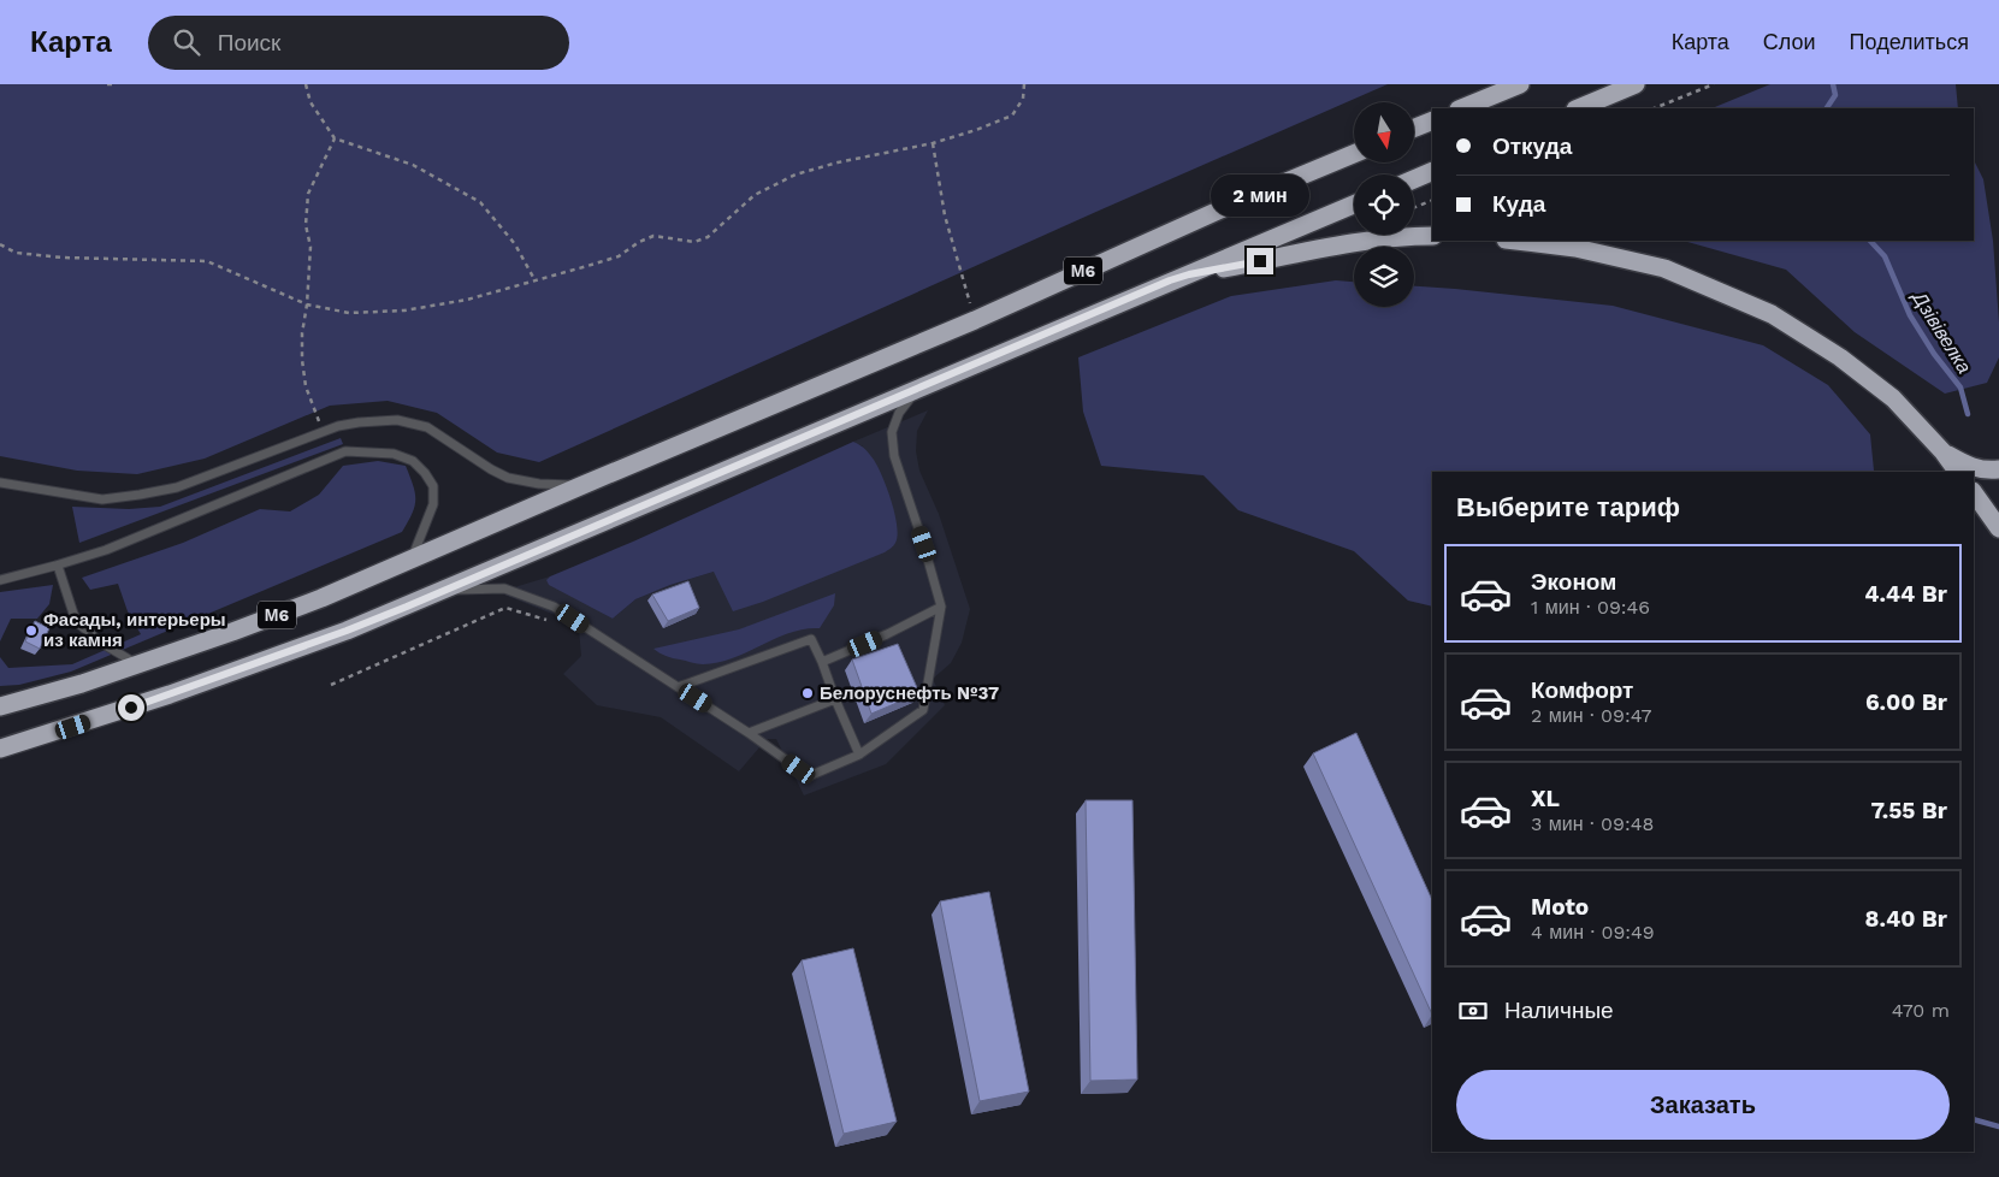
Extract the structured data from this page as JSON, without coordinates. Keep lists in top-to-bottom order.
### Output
{
  "streets": {
    "highway": ["М6"]
  },
  "water": ["Дзівівелка"],
  "places": ["Фасады, интерьеры из камня", "Белоруснефть №37"],
  "north": "bottom",
  "page": {
    "header": "Карта",
    "search": "Поиск",
    "nav": ["Карта", "Слои", "Поделиться"],
    "banner": ["Откуда", "Куда"],
    "bubble": "2 мин",
    "heading": "Выберите тариф",
    "list": [
      {
        "name": "Эконом",
        "note": "1 мин · 09:46",
        "value": "4.44 Br"
      },
      {
        "name": "Комфорт",
        "note": "2 мин · 09:47",
        "value": "6.00 Br"
      },
      {
        "name": "XL",
        "note": "3 мин · 09:48",
        "value": "7.55 Br"
      },
      {
        "name": "Moto",
        "note": "4 мин · 09:49",
        "value": "8.40 Br"
      }
    ],
    "pay": ["Наличные", "470 m"],
    "buttons": "Заказать"
  }
}
